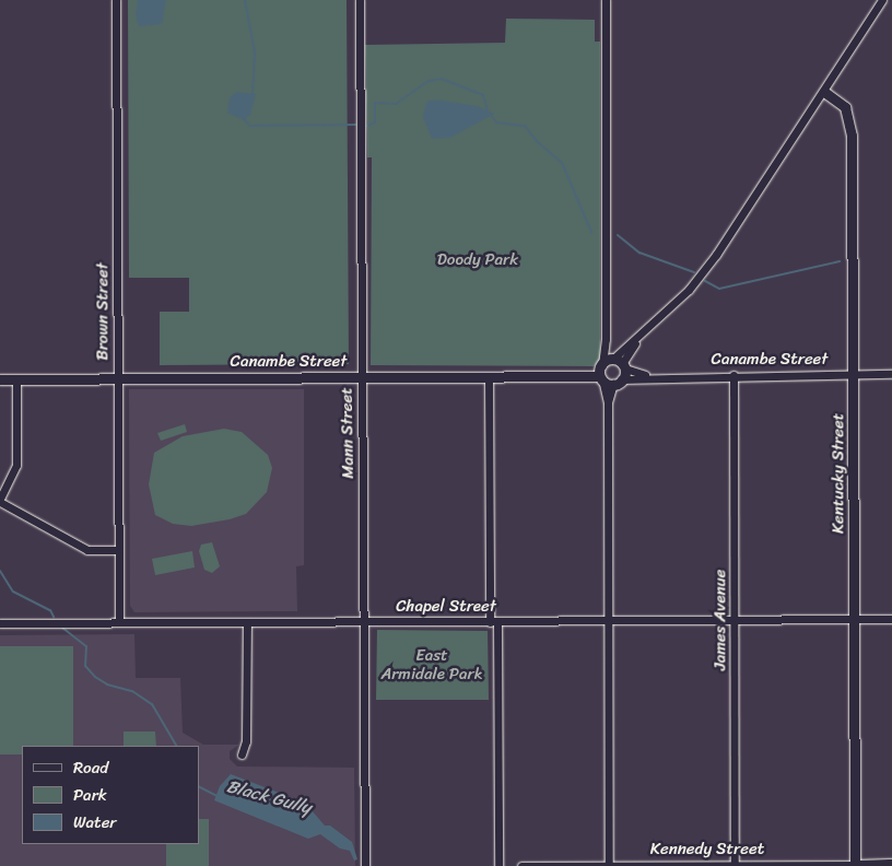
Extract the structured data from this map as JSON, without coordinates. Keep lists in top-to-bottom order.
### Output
{
  "streets": {
    "street": [
      "Brown Street",
      "Canambe Street",
      "Mann Street",
      "Kentucky Street",
      "Chapel Street",
      "James Avenue",
      "Kennedy Street"
    ]
  },
  "crossings": [
    ["Brown Street", "Canambe Street"],
    ["Brown Street", "Chapel Street"],
    ["Canambe Street", "Mann Street"],
    ["Canambe Street", "Kentucky Street"],
    ["Canambe Street", "James Avenue"],
    ["Mann Street", "Chapel Street"],
    ["Kentucky Street", "Chapel Street"],
    ["Kentucky Street", "Kennedy Street"],
    ["Chapel Street", "James Avenue"],
    ["James Avenue", "Kennedy Street"]
  ],
  "water": ["Black Gully"],
  "parks": ["Doody Park", "East Armidale Park"],
  "legend": ["Road", "Park", "Water"]
}
